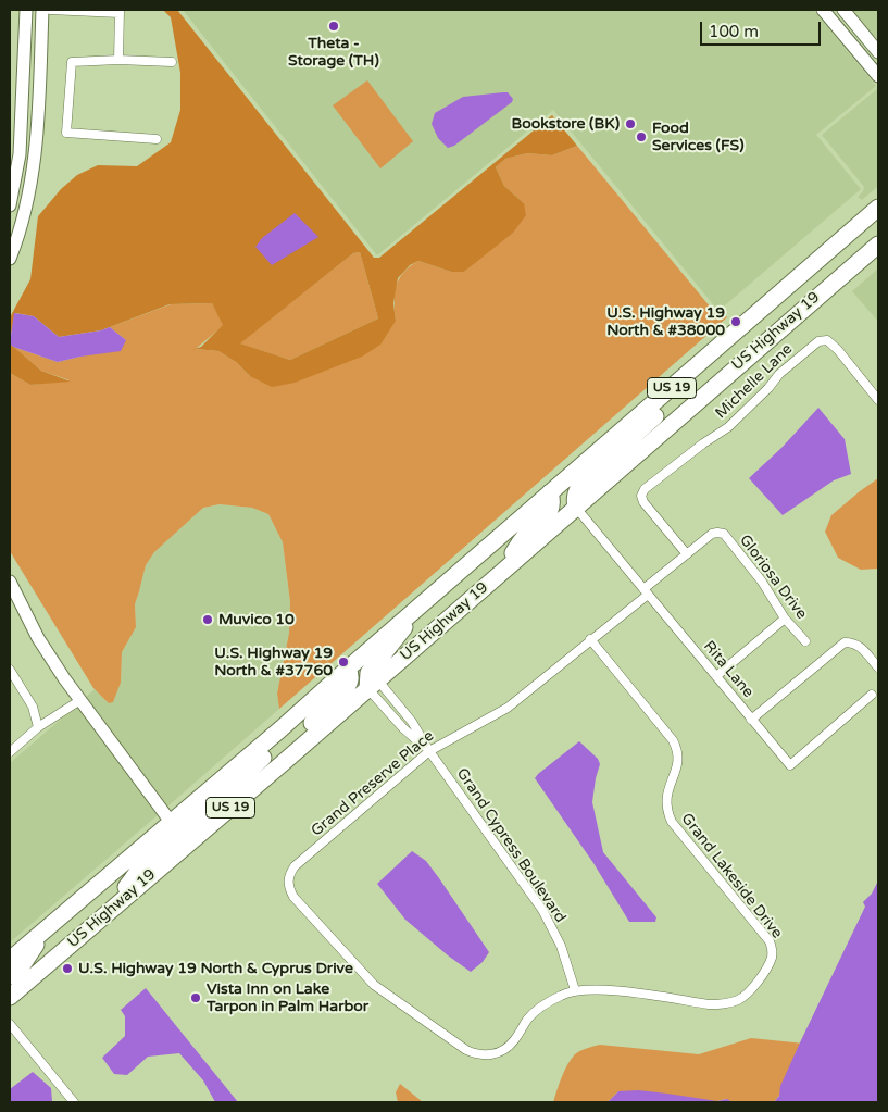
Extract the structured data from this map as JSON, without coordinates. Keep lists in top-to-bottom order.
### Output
{
  "streets": {
    "highway": ["US Highway 19", "US 19"],
    "street": [
      "Michelle Lane",
      "Gloriosa Drive",
      "Rita Lane",
      "Grand Preserve Place",
      "Grand Cypress Boulevard",
      "Grand Lakeside Drive"
    ]
  },
  "crossings": [
    ["US Highway 19", "Rita Lane"],
    ["US Highway 19", "Grand Cypress Boulevard"],
    ["Michelle Lane", "Grand Preserve Place"],
    ["Gloriosa Drive", "Grand Preserve Place"],
    ["Rita Lane", "Grand Preserve Place"],
    ["Grand Preserve Place", "Grand Cypress Boulevard"],
    ["Grand Preserve Place", "Grand Lakeside Drive"],
    ["Grand Cypress Boulevard", "Grand Lakeside Drive"]
  ],
  "places": [
    "Theta - Storage (TH)",
    "Bookstore (BK)",
    "Food Services (FS)",
    "U.S. Highway 19 North & #38000",
    "Muvico 10",
    "U.S. Highway 19 North & #37760",
    "U.S. Highway 19 North & Cyprus Drive",
    "Vista Inn on Lake Tarpon in Palm Harbor"
  ],
  "scale_bar": "100 m"
}
